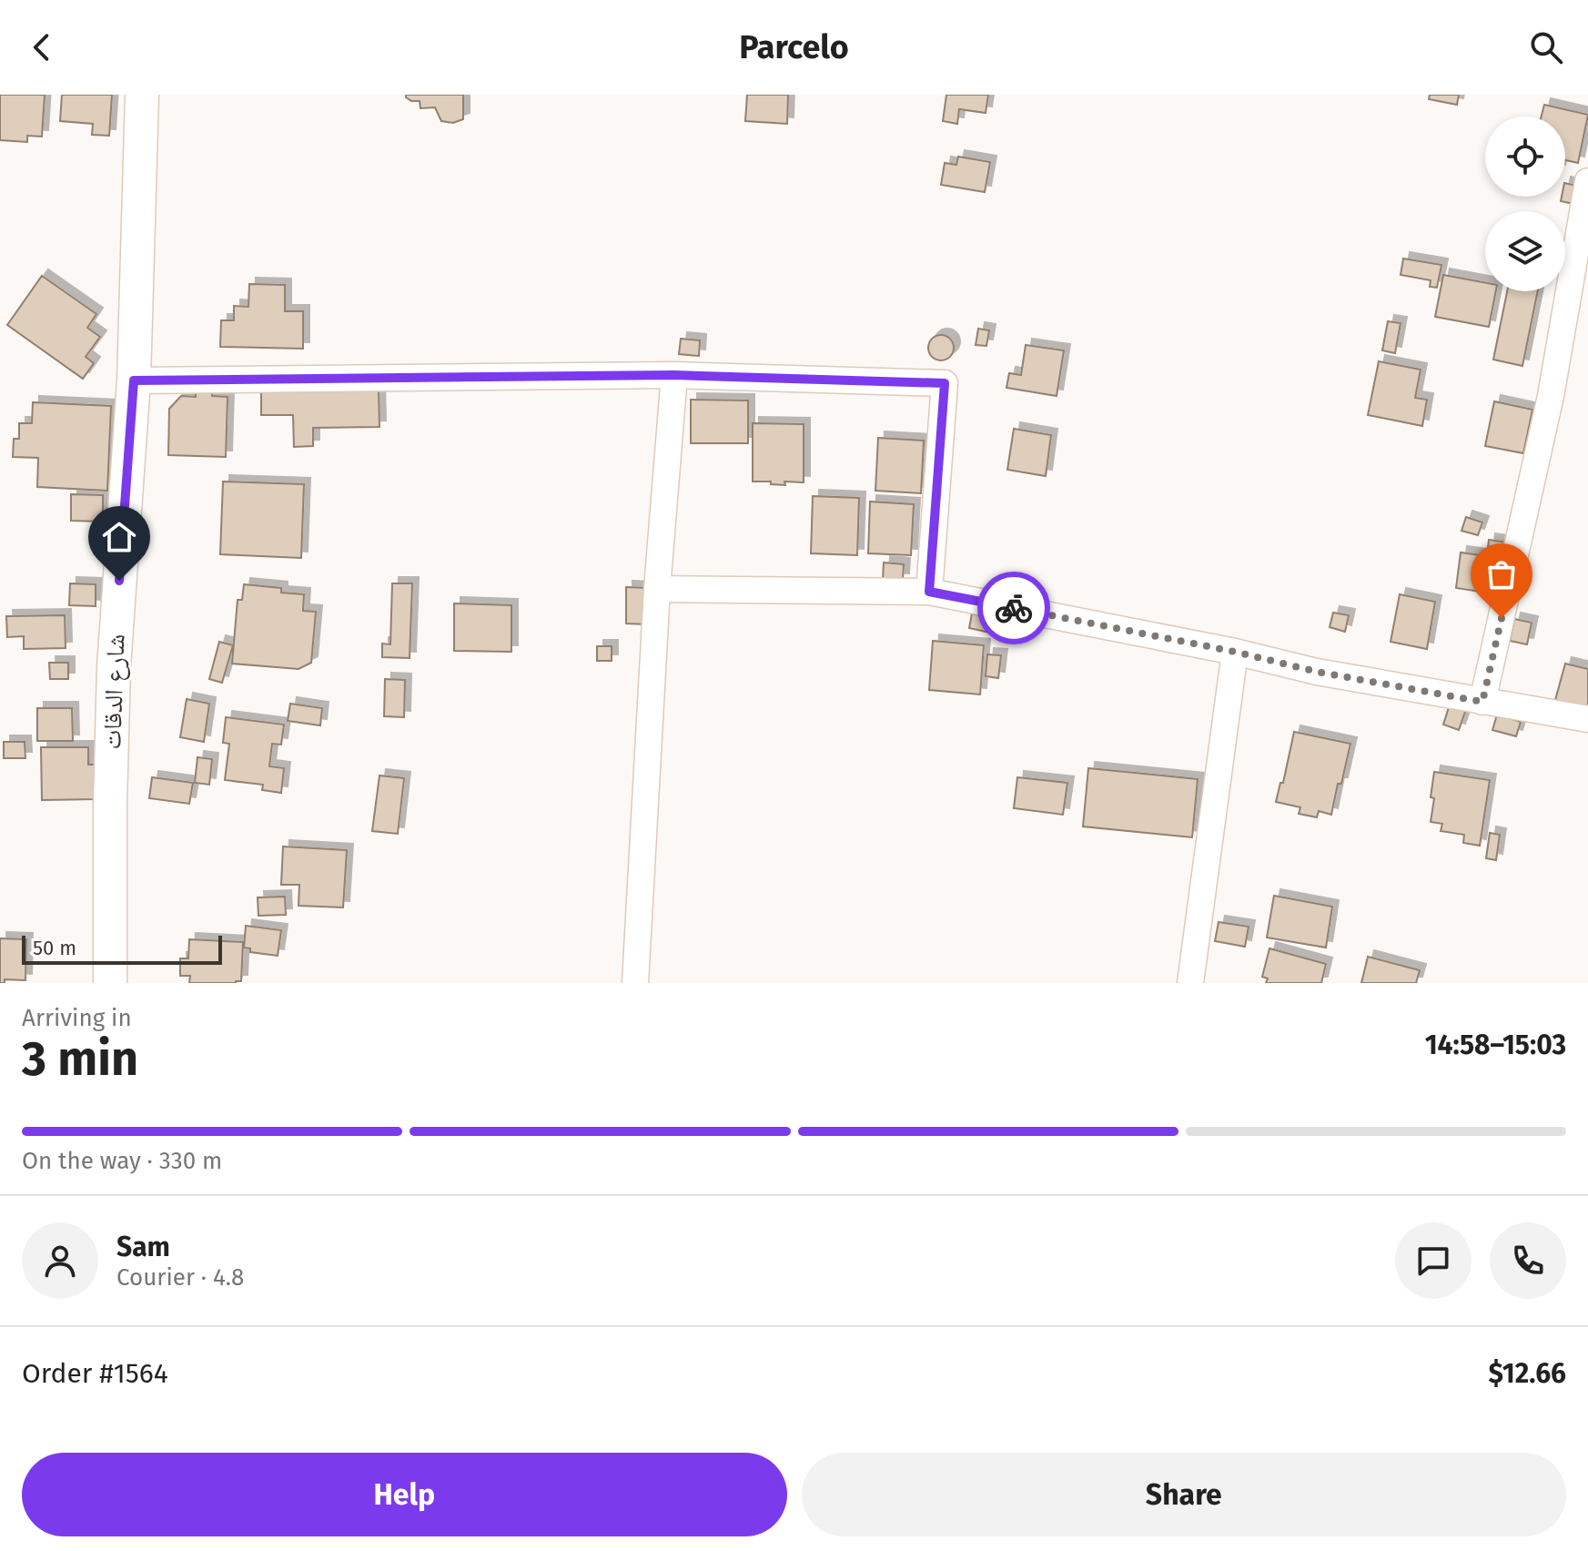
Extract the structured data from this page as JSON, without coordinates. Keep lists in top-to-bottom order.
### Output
{
  "streets": {
    "street": ["شارع الدقات"]
  },
  "scale_bar": "50 m",
  "page": {
    "header": "Parcelo",
    "scale": "50 m",
    "heading": ["3 min", "Arriving in", "14:58–15:03"],
    "panel": [
      "Sam",
      "Courier · 4.8",
      "Order #1564",
      "$12.66"
    ],
    "bar": "On the way · 330 m",
    "buttons": ["Help", "Share"]
  }
}
